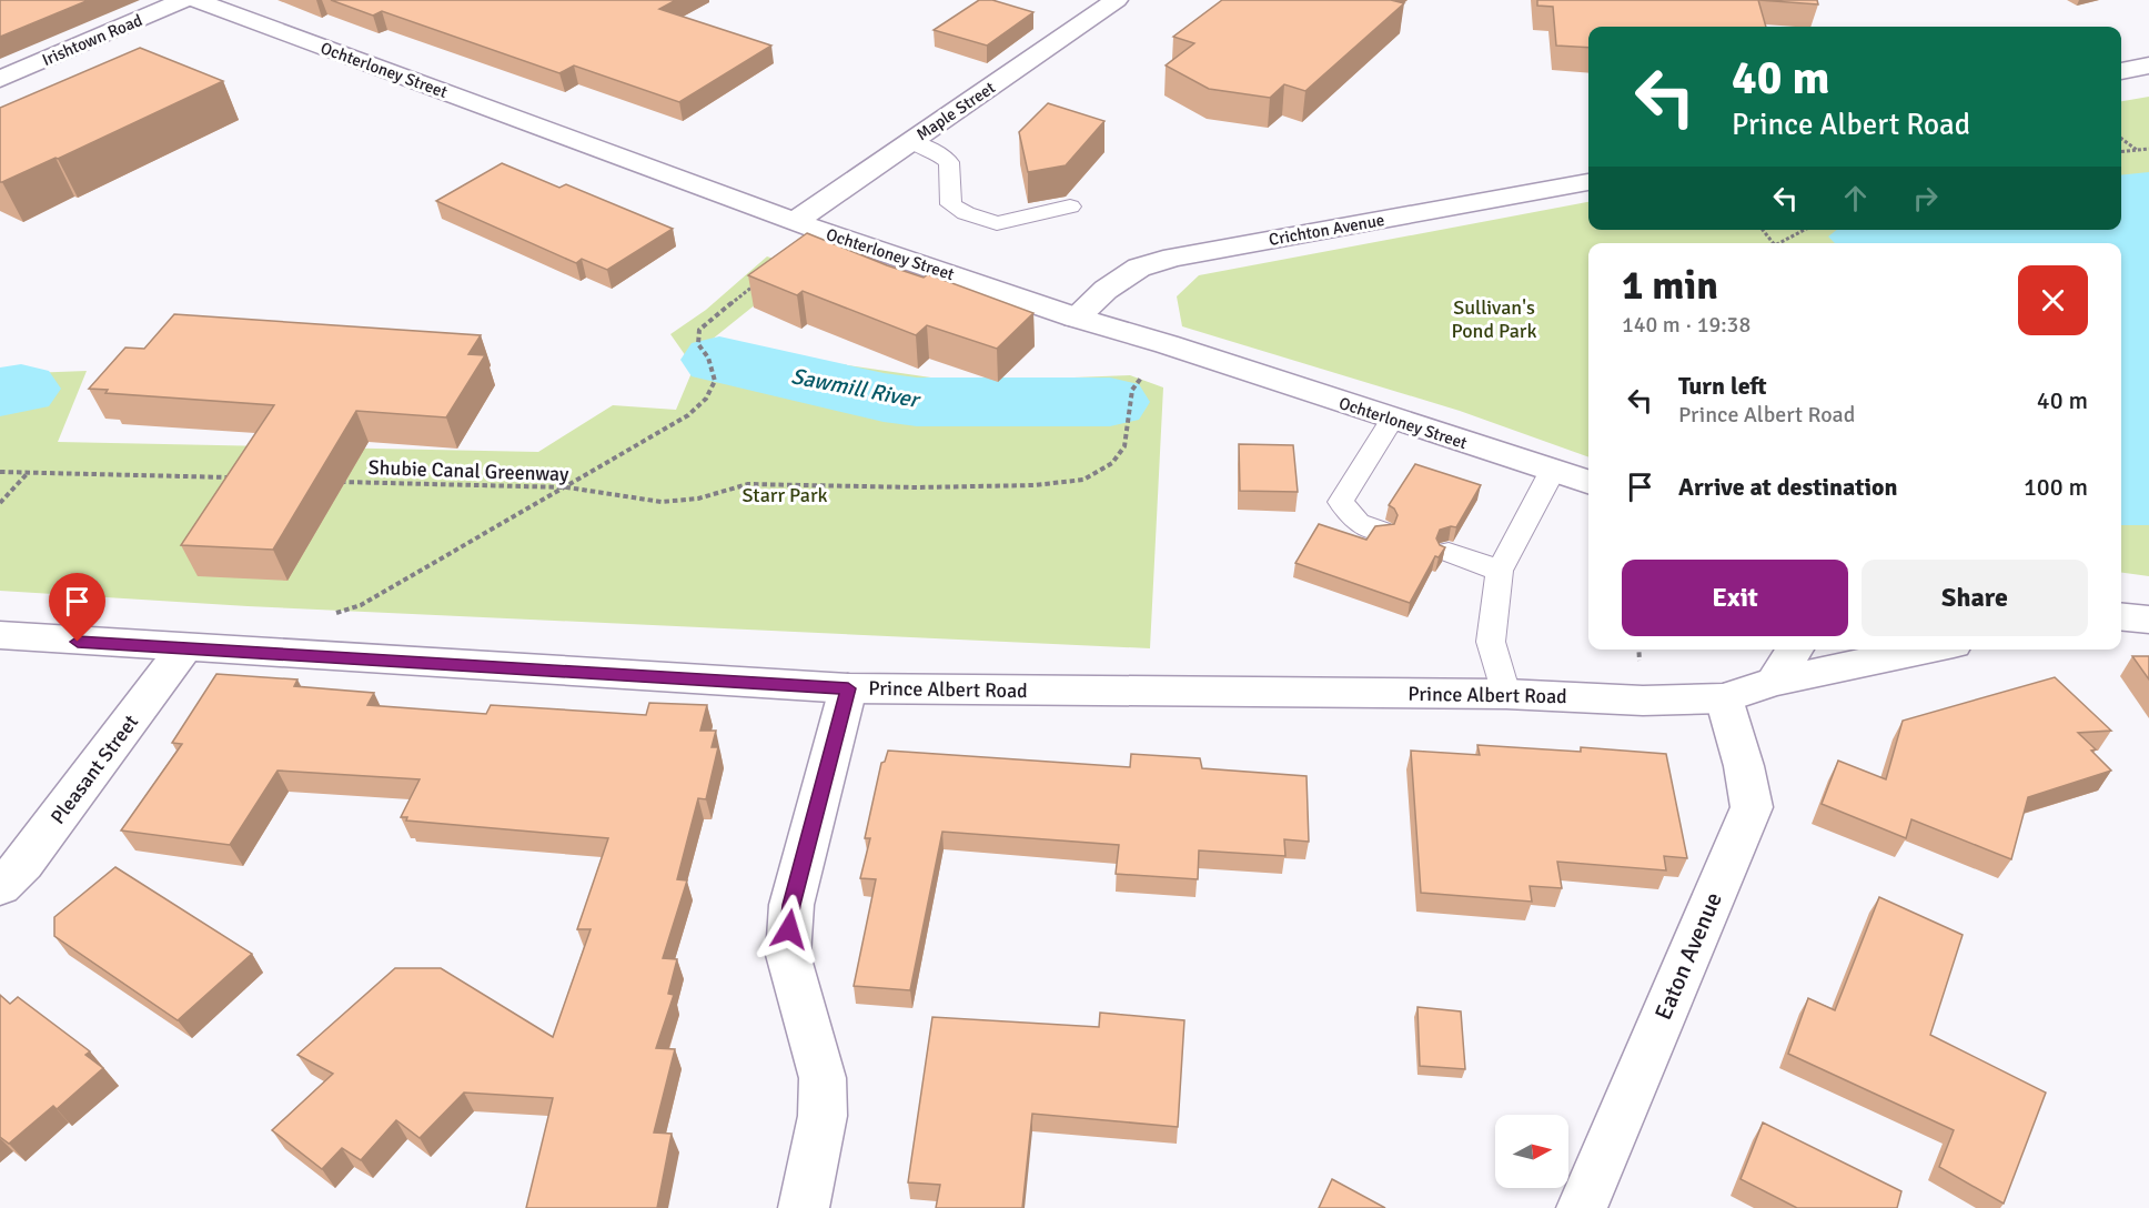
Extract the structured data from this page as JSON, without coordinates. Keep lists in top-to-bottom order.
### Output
{
  "streets": {
    "main road": [
      "Irishtown Road",
      "Ochterloney Street",
      "Maple Street",
      "Crichton Avenue",
      "Prince Albert Road",
      "Pleasant Street",
      "Eaton Avenue"
    ],
    "path": ["Shubie Canal Greenway"]
  },
  "crossings": [
    ["Ochterloney Street", "Maple Street"],
    ["Ochterloney Street", "Crichton Avenue"],
    ["Ochterloney Street", "Shubie Canal Greenway"],
    ["Prince Albert Road", "Pleasant Street"],
    ["Prince Albert Road", "Eaton Avenue"]
  ],
  "water": ["Sawmill River"],
  "parks": ["Sullivan's Pond Park", "Starr Park"],
  "north": "right",
  "page": {
    "turn": ["40 m", "Prince Albert Road"],
    "heading": ["1 min", "140 m · 19:38"],
    "list": [
      {
        "name": "Turn left",
        "note": "Prince Albert Road",
        "value": "40 m"
      },
      {
        "name": "Arrive at destination",
        "value": "100 m"
      }
    ],
    "buttons": ["Exit", "Share"]
  }
}
